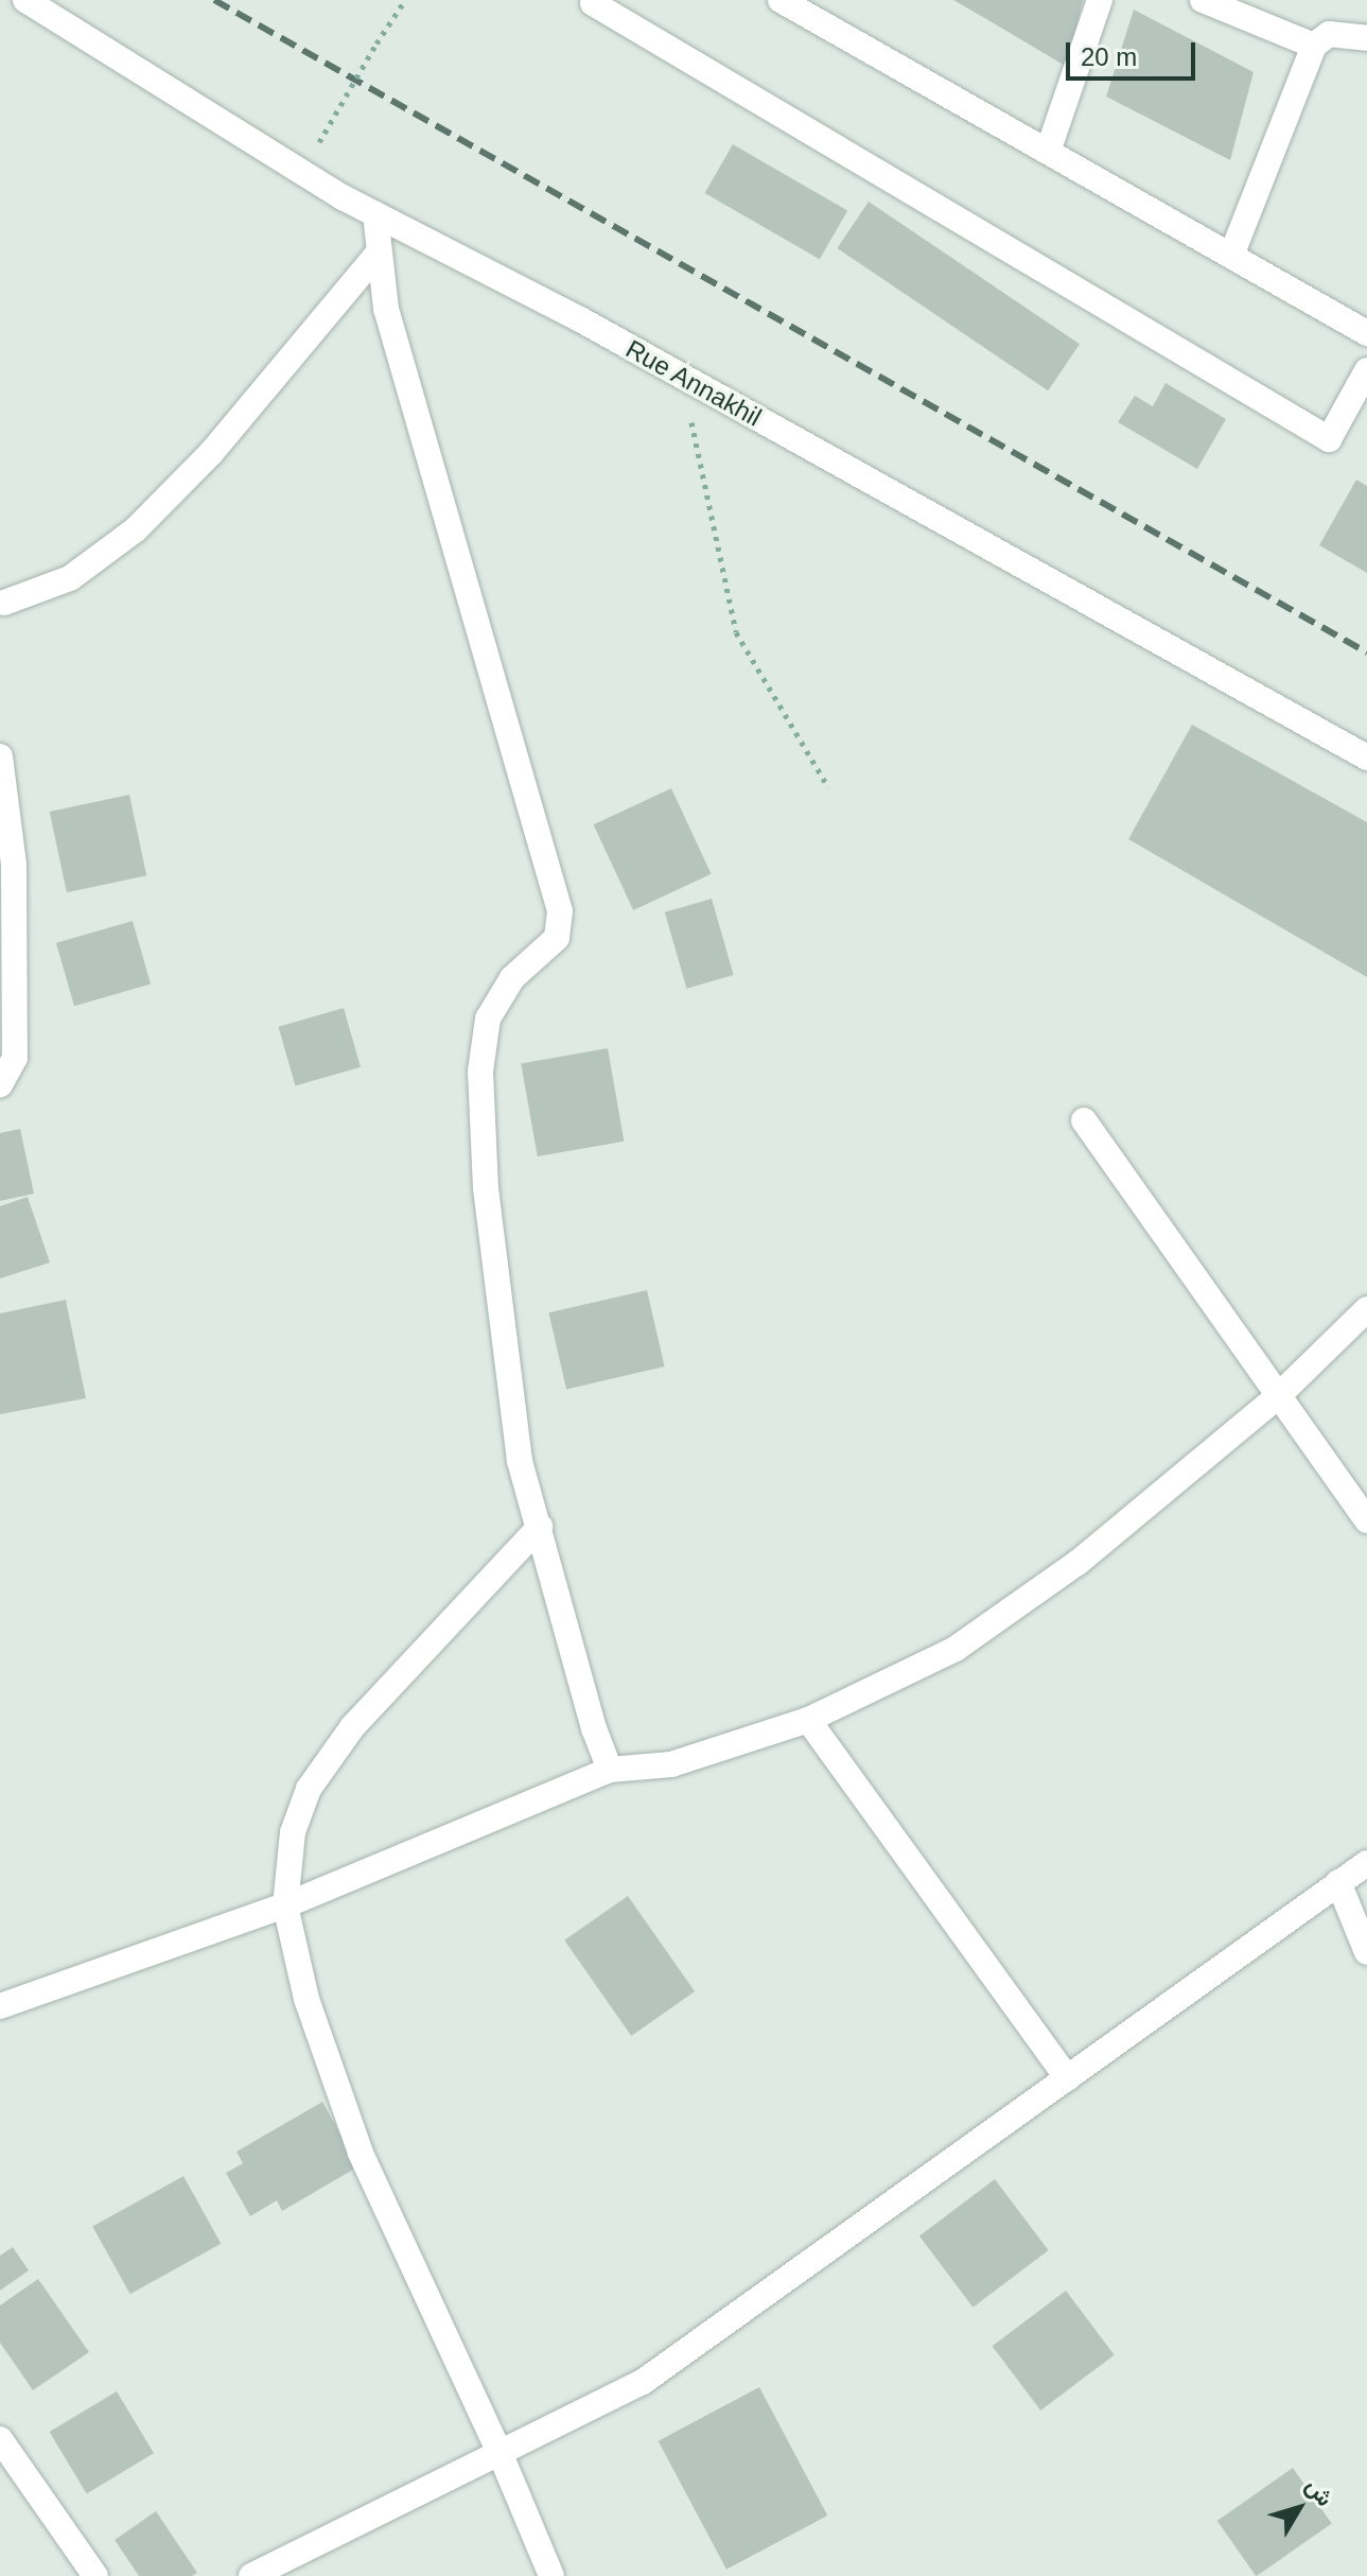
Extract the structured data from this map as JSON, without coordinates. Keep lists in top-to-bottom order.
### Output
{
  "streets": {
    "street": ["Rue Annakhil"]
  },
  "scale_bar": "20 m",
  "north": "top right"
}
